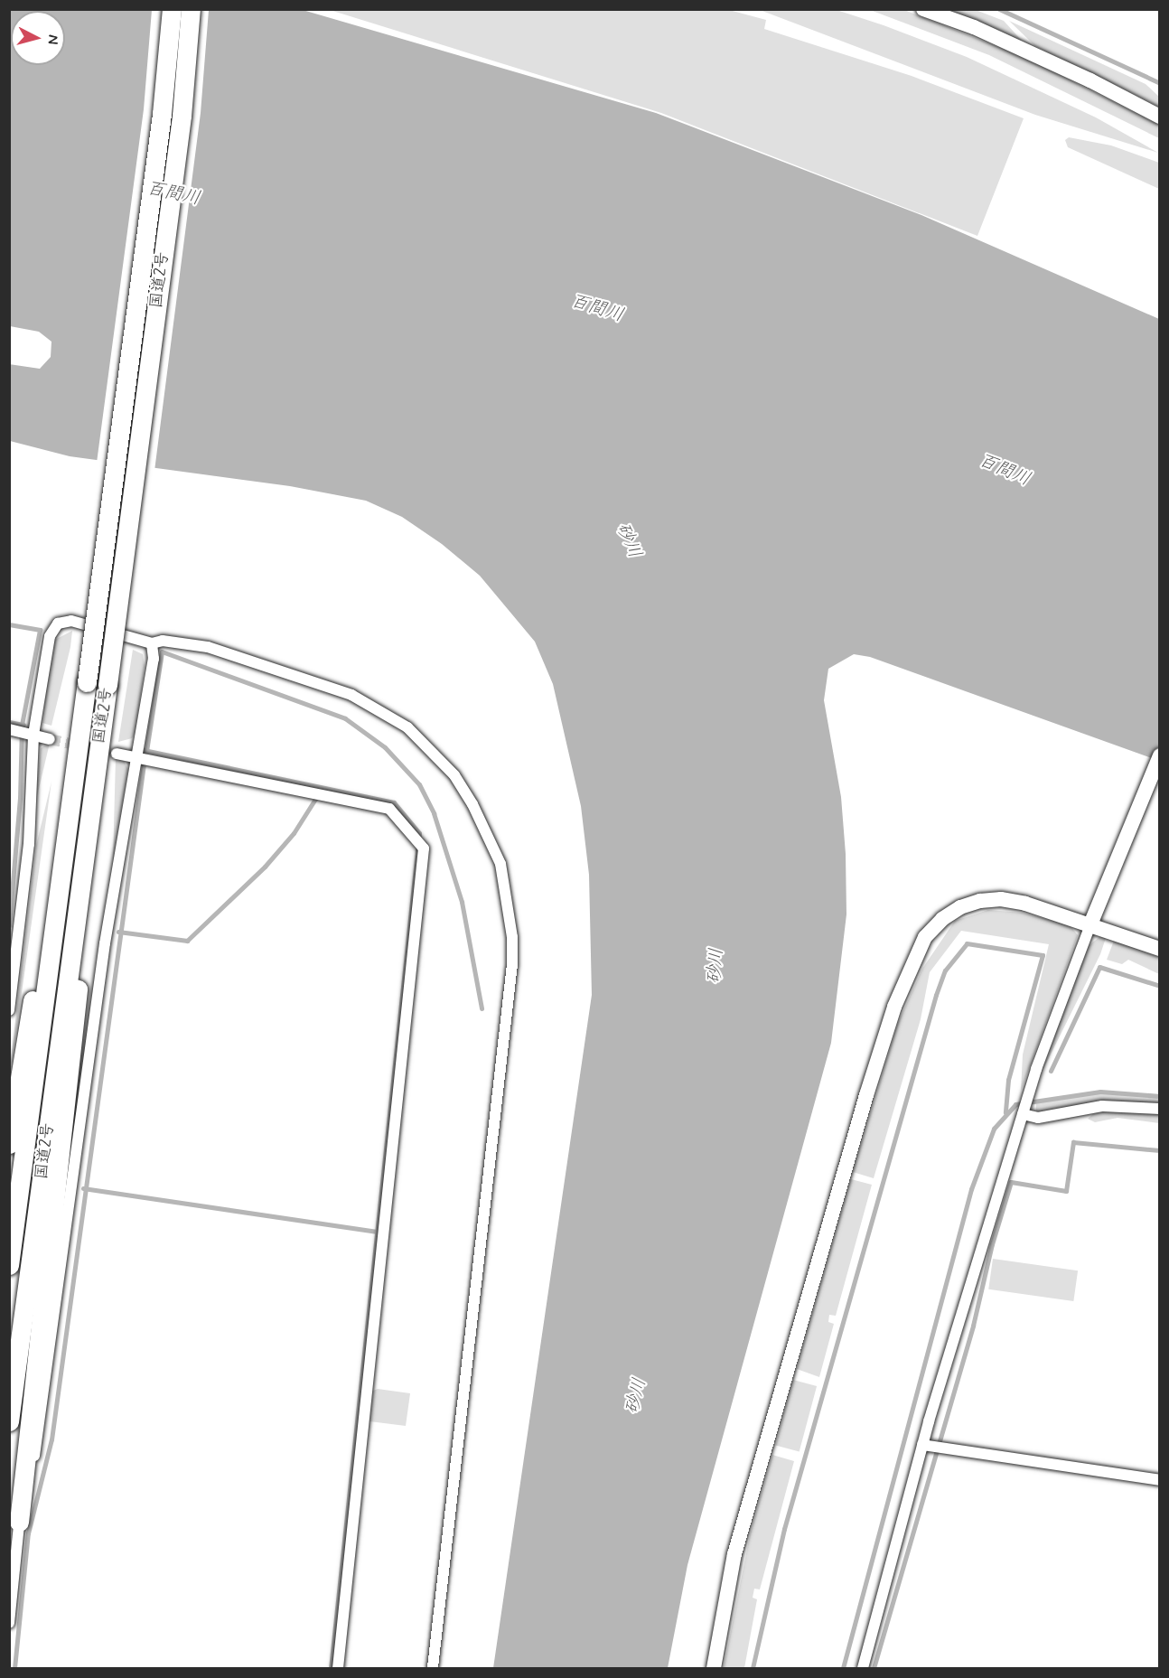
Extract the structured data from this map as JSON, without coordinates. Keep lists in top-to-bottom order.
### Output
{
  "streets": {
    "highway": ["国道2号"]
  },
  "water": ["百間川", "砂川"],
  "north": "right"
}
